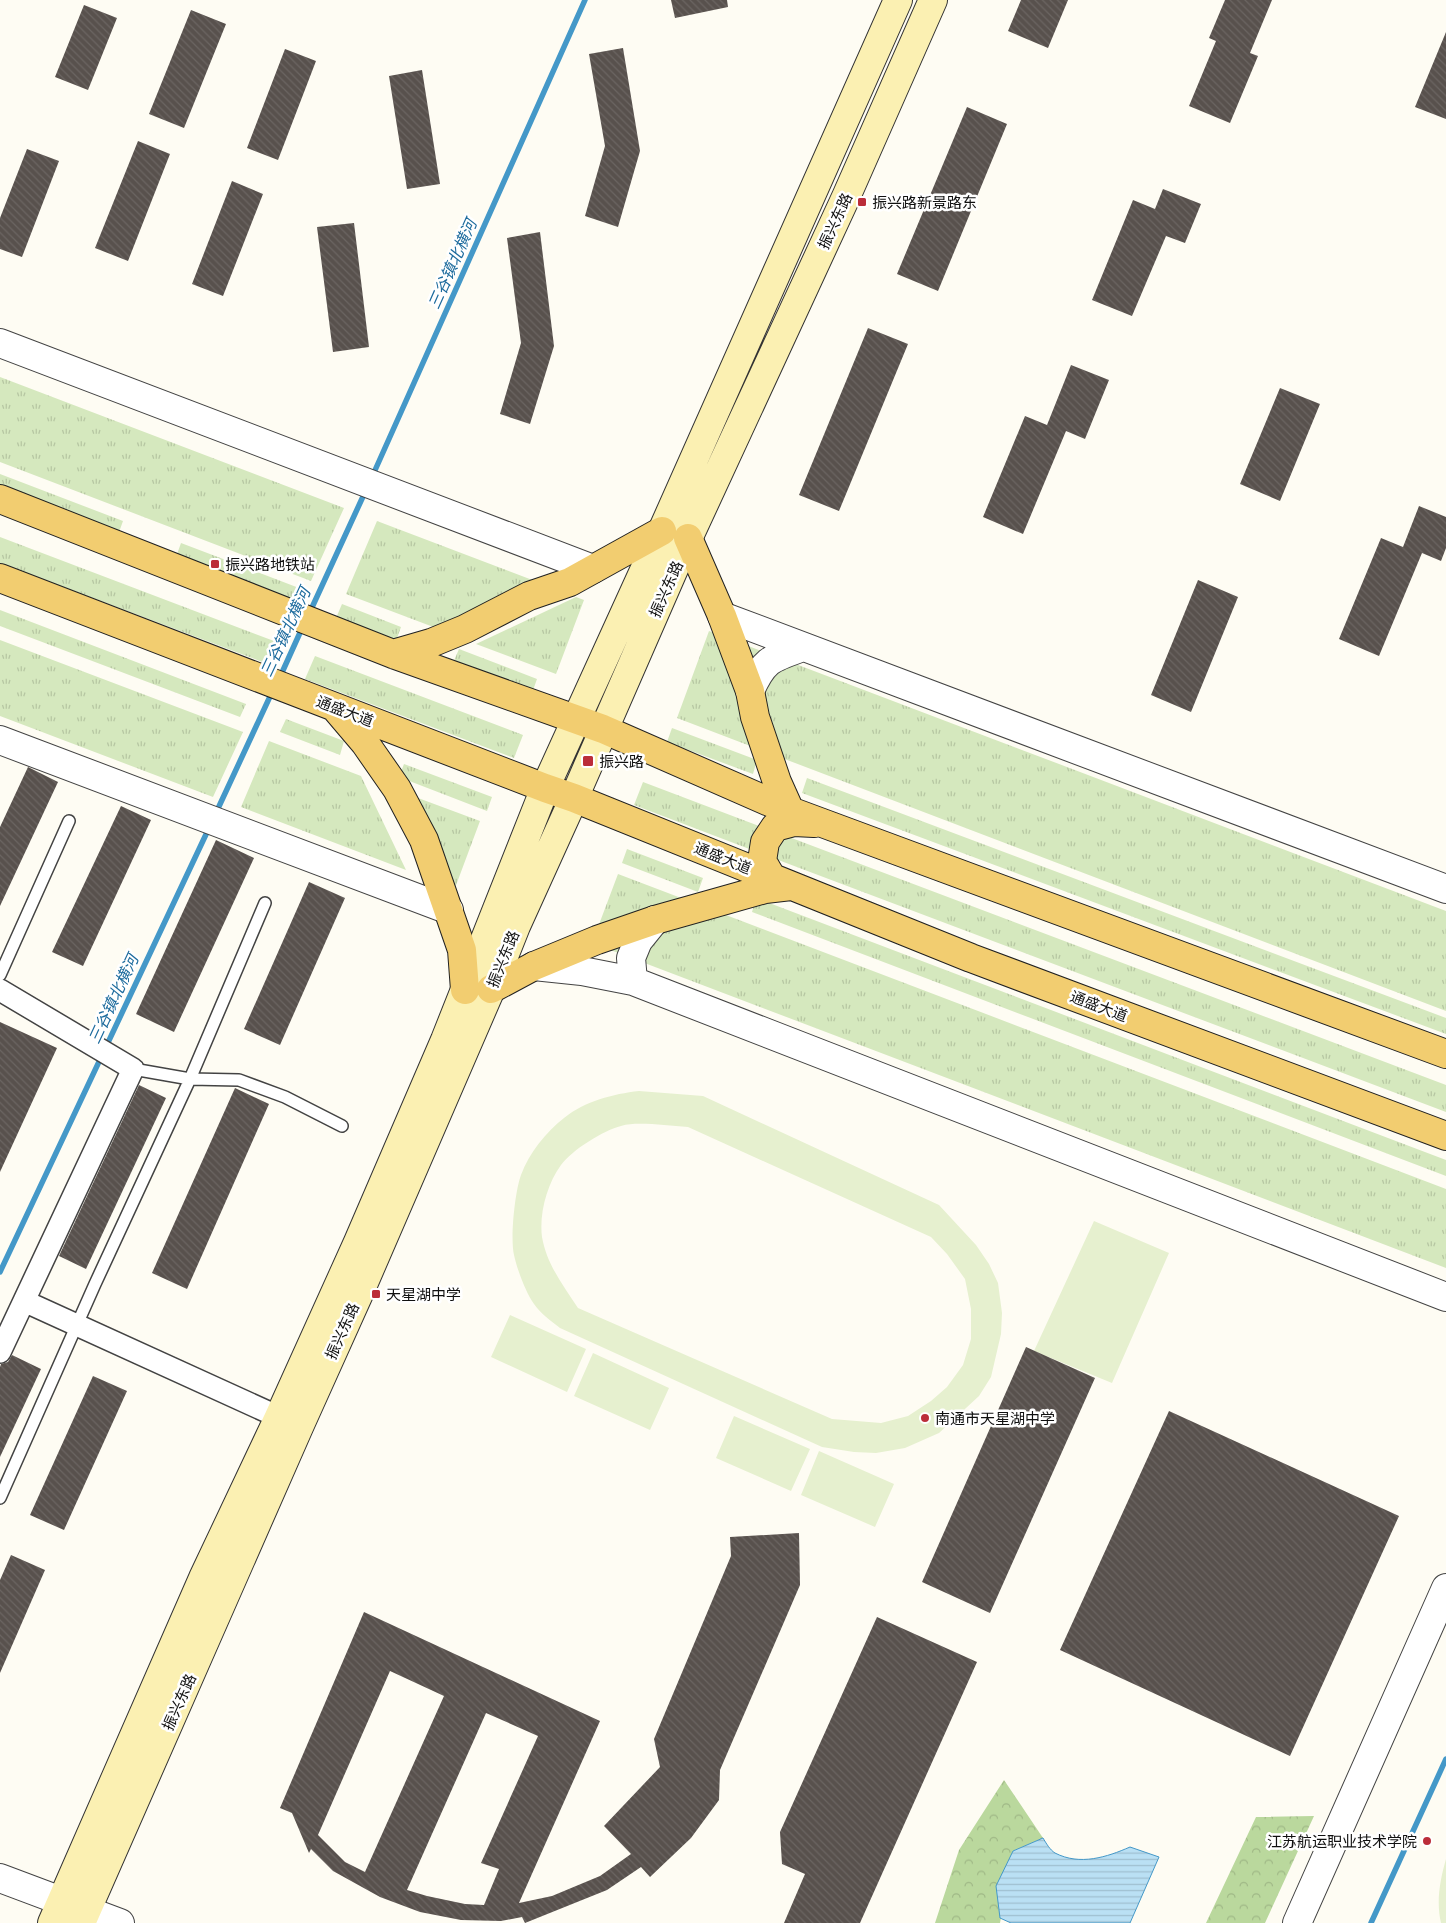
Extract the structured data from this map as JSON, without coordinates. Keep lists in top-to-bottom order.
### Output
{
  "streets": {
    "main road": ["振兴东路", "通盛大道"]
  },
  "crossings": [
    ["振兴东路", "通盛大道"]
  ],
  "water": ["三谷镇北横河"],
  "places": {
    "transit": [
      "振兴路新景路东",
      "振兴路地铁站",
      "振兴路",
      "天星湖中学"
    ],
    "other": ["南通市天星湖中学", "江苏航运职业技术学院"]
  }
}
